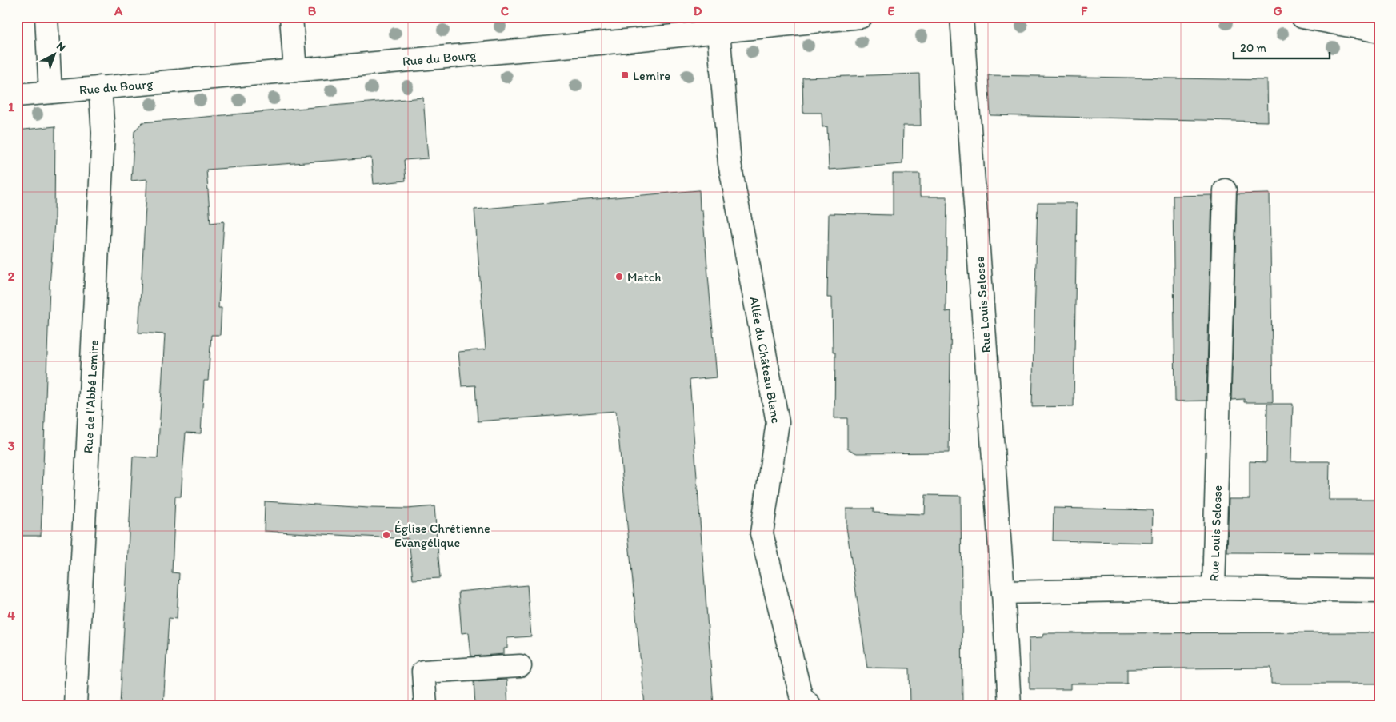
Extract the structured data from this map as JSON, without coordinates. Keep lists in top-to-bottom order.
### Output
{
  "streets": {
    "street": [
      "Rue du Bourg",
      "Rue Louis Selosse",
      "Allée du Château Blanc",
      "Rue de l'Abbé Lemire"
    ]
  },
  "crossings": [
    ["Rue du Bourg", "Allée du Château Blanc"],
    ["Rue du Bourg", "Rue de l'Abbé Lemire"]
  ],
  "places": {
    "transit": ["Lemire"],
    "other": ["Match", "Église Chrétienne Evangélique"]
  },
  "scale_bar": "20 m",
  "north": "top right",
  "grid": {
    "columns": [
      "A",
      "B",
      "C",
      "D",
      "E",
      "F",
      "G"
    ],
    "rows": [
      "1",
      "2",
      "3",
      "4"
    ]
  }
}
